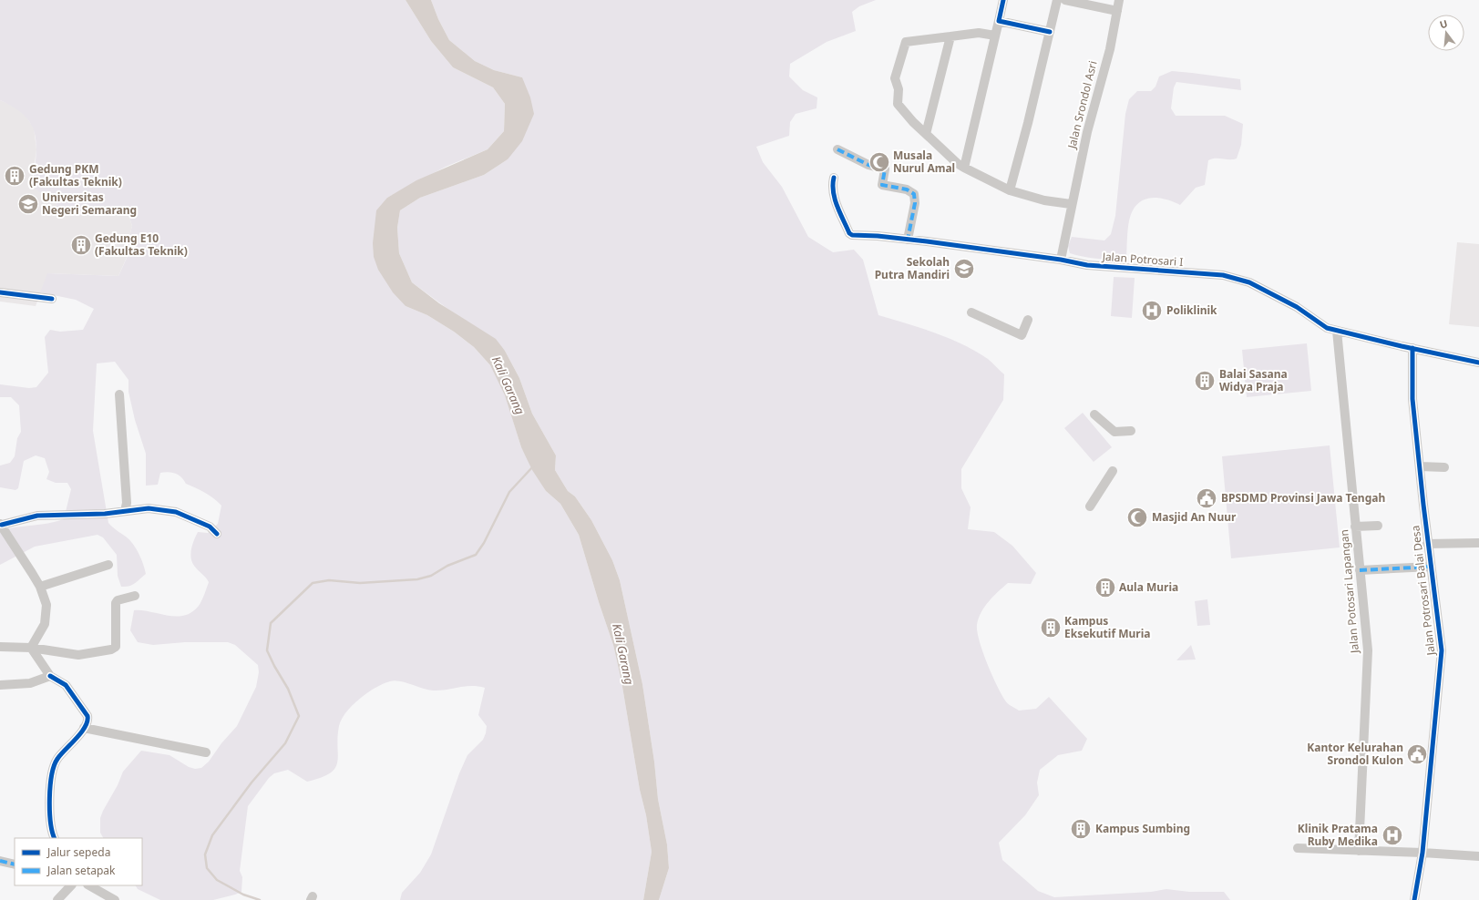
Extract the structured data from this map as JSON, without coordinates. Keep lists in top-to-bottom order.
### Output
{
  "streets": {
    "street": [
      "Jalan Srondol Asri",
      "Jalan Potrosari I",
      "Jalan Potrosari Balai Desa",
      "Jalan Potosari Lapangan"
    ]
  },
  "crossings": [
    ["Jalan Srondol Asri", "Jalan Potrosari I"],
    ["Jalan Potrosari I", "Jalan Potrosari Balai Desa"],
    ["Jalan Potrosari I", "Jalan Potosari Lapangan"]
  ],
  "water": ["Kali Garang"],
  "places": {
    "mosque": ["Musala Nurul Amal", "Masjid An Nuur"],
    "building": [
      "Gedung PKM (Fakultas Teknik)",
      "Gedung E10 (Fakultas Teknik)",
      "Balai Sasana Widya Praja",
      "Aula Muria",
      "Kampus Eksekutif Muria",
      "Kampus Sumbing"
    ],
    "school or university": ["Universitas Negeri Semarang", "Sekolah Putra Mandiri"],
    "hospital": ["Poliklinik", "Klinik Pratama Ruby Medika"],
    "public building": ["BPSDMD Provinsi Jawa Tengah", "Kantor Kelurahan Srondol Kulon"]
  },
  "legend": ["Jalur sepeda", "Jalan setapak"],
  "north": "top"
}
